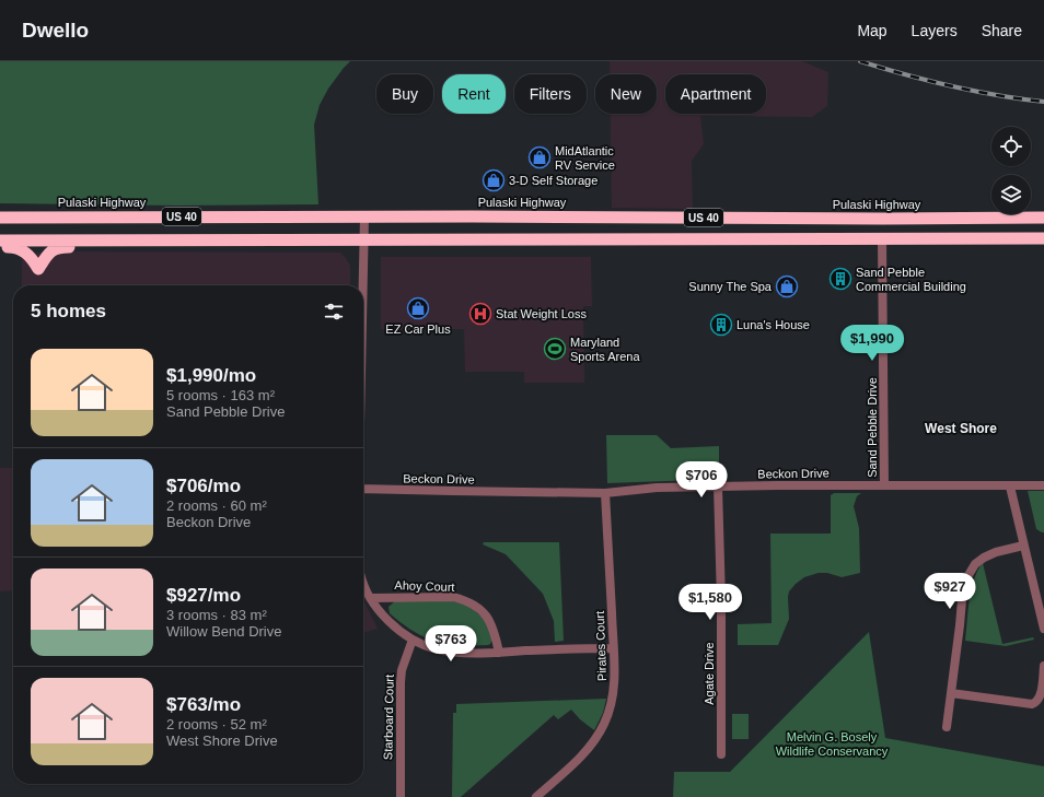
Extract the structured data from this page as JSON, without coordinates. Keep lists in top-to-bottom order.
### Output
{
  "streets": {
    "highway": ["Pulaski Highway", "US 40"],
    "street": [
      "Sand Pebble Drive",
      "Beckon Drive",
      "Ahoy Court",
      "Pirates Court",
      "Agate Drive",
      "Starboard Court"
    ]
  },
  "crossings": [
    ["US 40", "Sand Pebble Drive"],
    ["Sand Pebble Drive", "Beckon Drive"],
    ["Beckon Drive", "Pirates Court"],
    ["Beckon Drive", "Agate Drive"]
  ],
  "districts": ["West Shore"],
  "parks": ["Melvin G. Bosely Wildlife Conservancy"],
  "places": {
    "shop": [
      "MidAtlantic RV Service",
      "3-D Self Storage",
      "Sunny The Spa",
      "EZ Car Plus"
    ],
    "building": ["Sand Pebble Commercial Building", "Luna's House"],
    "hospital": ["Stat Weight Loss"],
    "sports": ["Maryland Sports Arena"]
  },
  "page": {
    "header": "Dwello",
    "nav": ["Map", "Layers", "Share"],
    "chip": [
      "Buy",
      "Rent",
      "Filters",
      "New",
      "Apartment"
    ],
    "heading": "5 homes",
    "price": [
      "$1,990",
      "$706",
      "$927",
      "$1,580",
      "$763"
    ],
    "list": [
      {
        "name": "$1,990/mo",
        "note": "5 rooms · 163 m² · Sand Pebble Drive"
      },
      {
        "name": "$706/mo",
        "note": "2 rooms · 60 m² · Beckon Drive"
      },
      {
        "name": "$927/mo",
        "note": "3 rooms · 83 m² · Willow Bend Drive"
      },
      {
        "name": "$763/mo",
        "note": "2 rooms · 52 m² · West Shore Drive"
      }
    ]
  }
}
